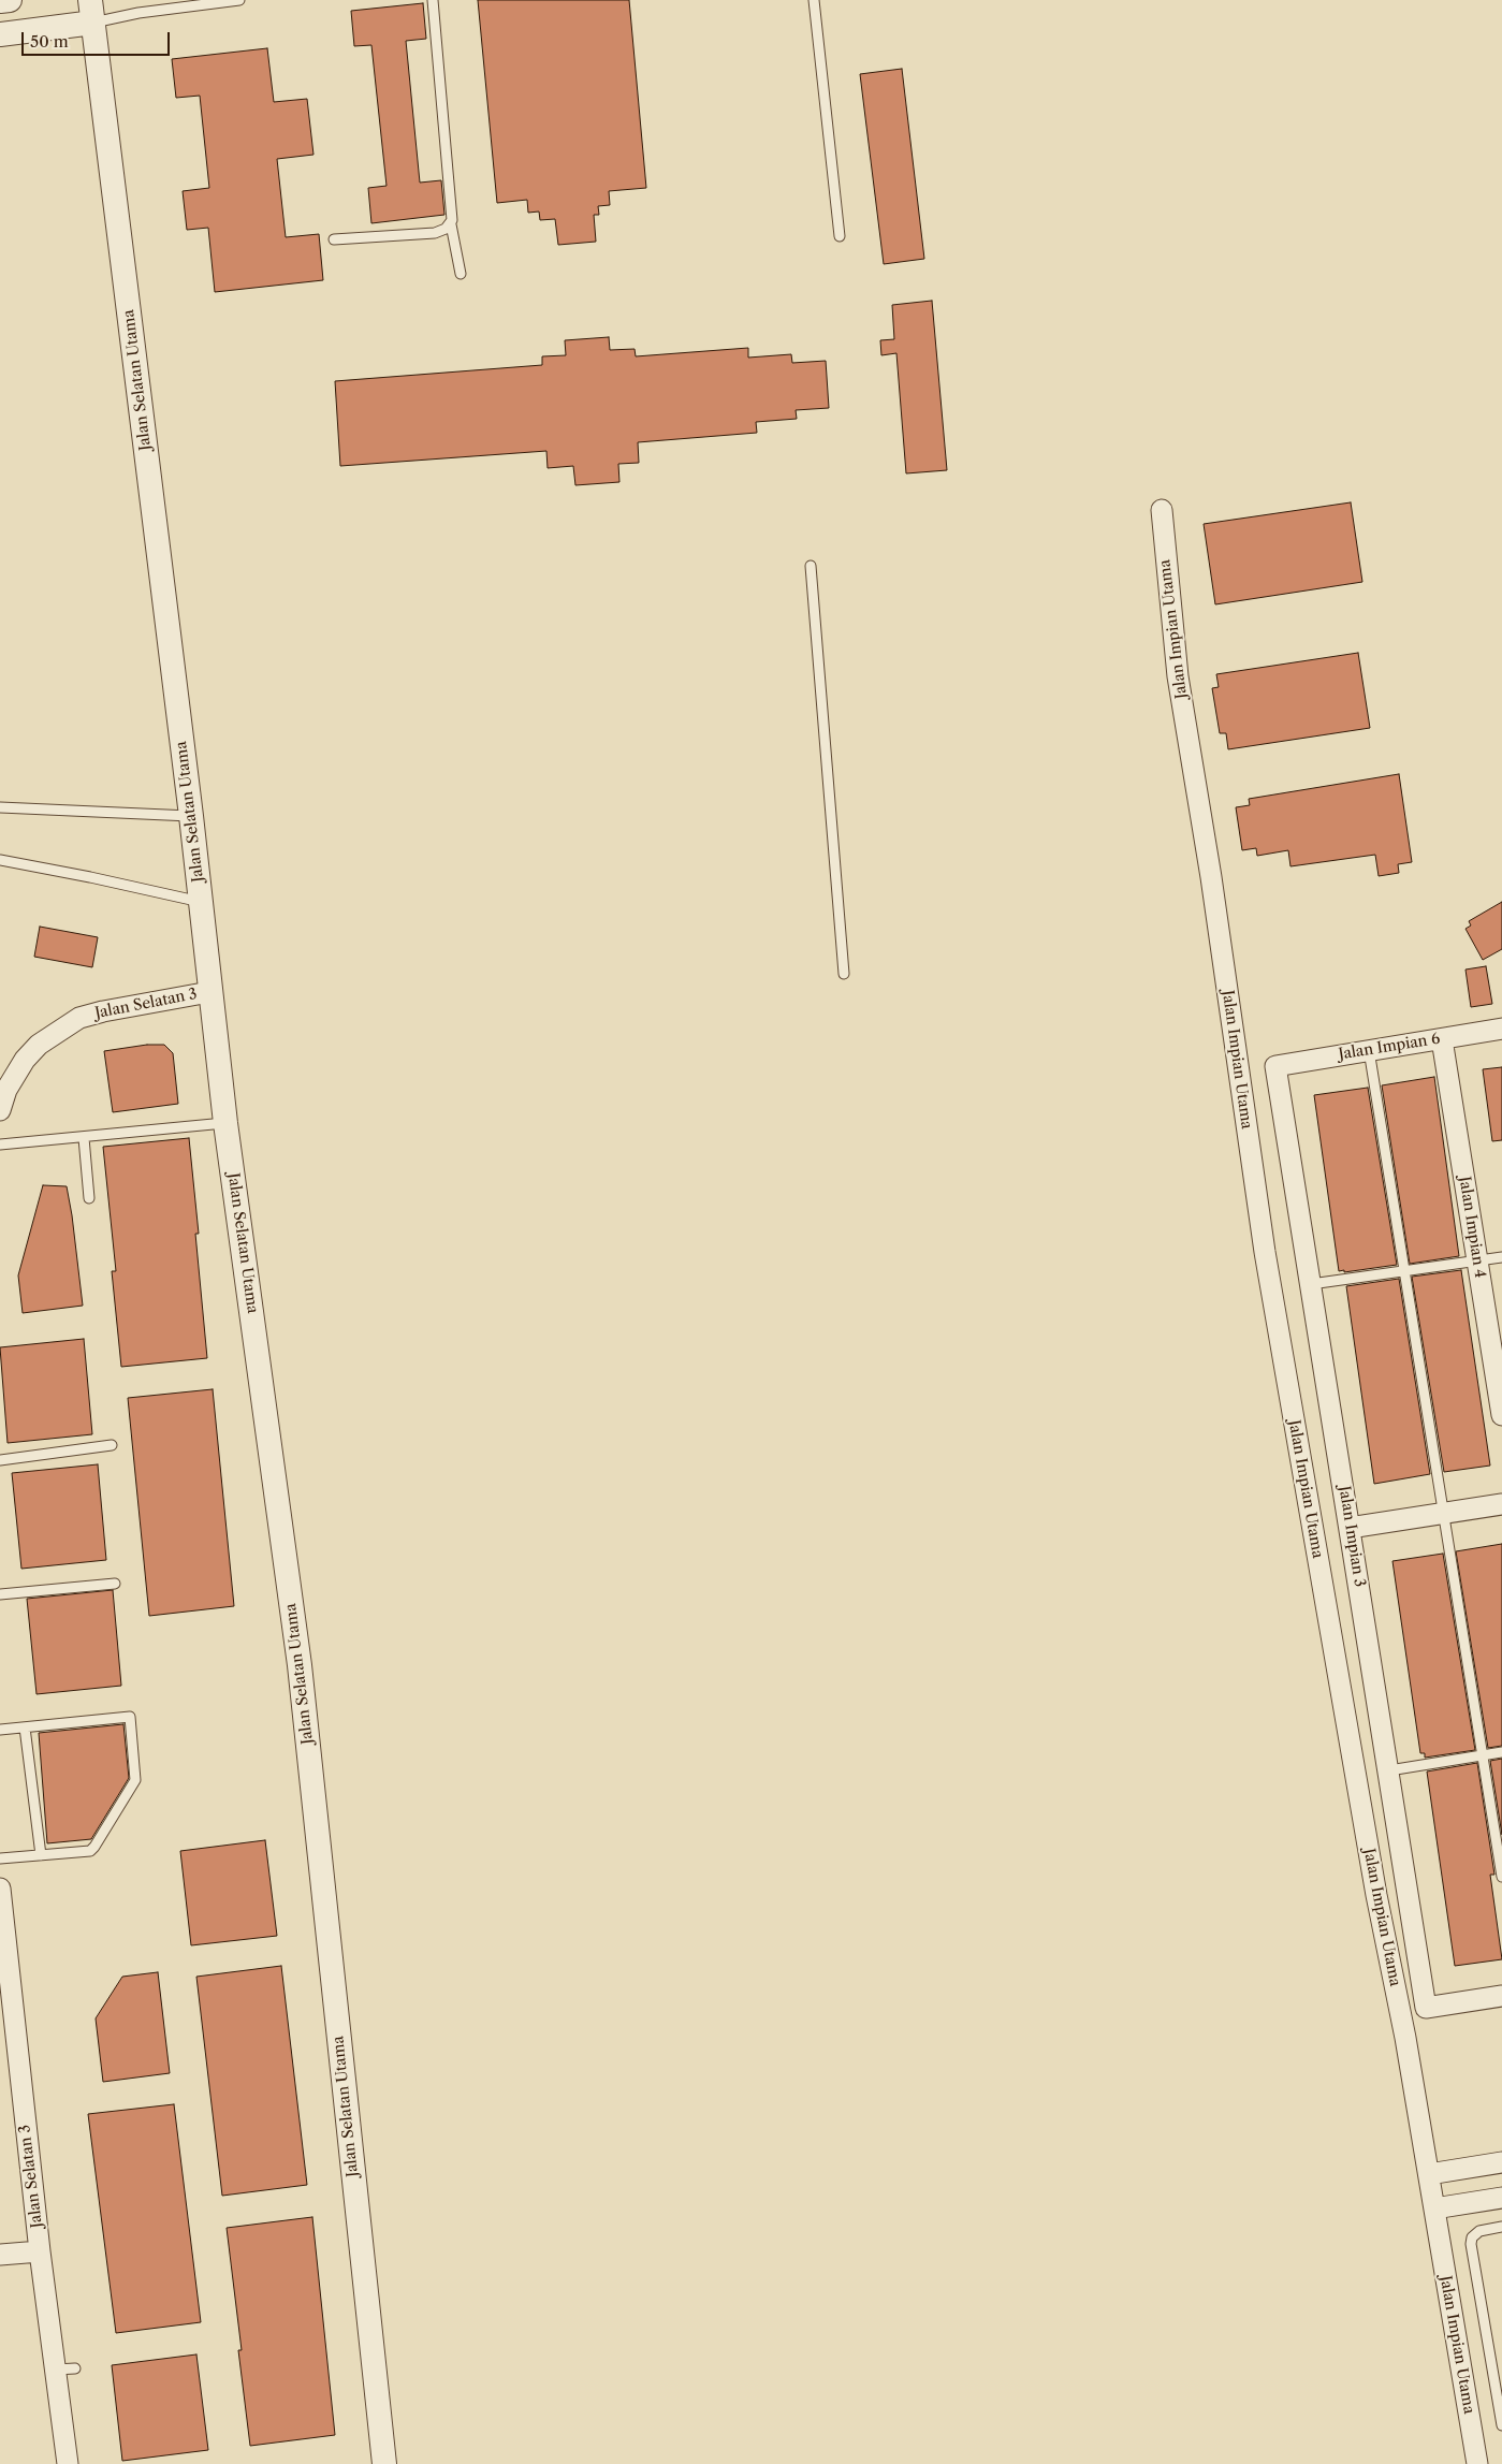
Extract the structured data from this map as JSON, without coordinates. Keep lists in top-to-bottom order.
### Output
{
  "streets": {
    "street": [
      "Jalan Selatan Utama",
      "Jalan Impian Utama",
      "Jalan Selatan 3",
      "Jalan Impian 6",
      "Jalan Impian 4",
      "Jalan Impian 3"
    ]
  },
  "crossings": [
    ["Jalan Selatan Utama", "Jalan Selatan 3"],
    ["Jalan Impian 6", "Jalan Impian 4"],
    ["Jalan Impian 6", "Jalan Impian 3"]
  ],
  "scale_bar": "50 m"
}
